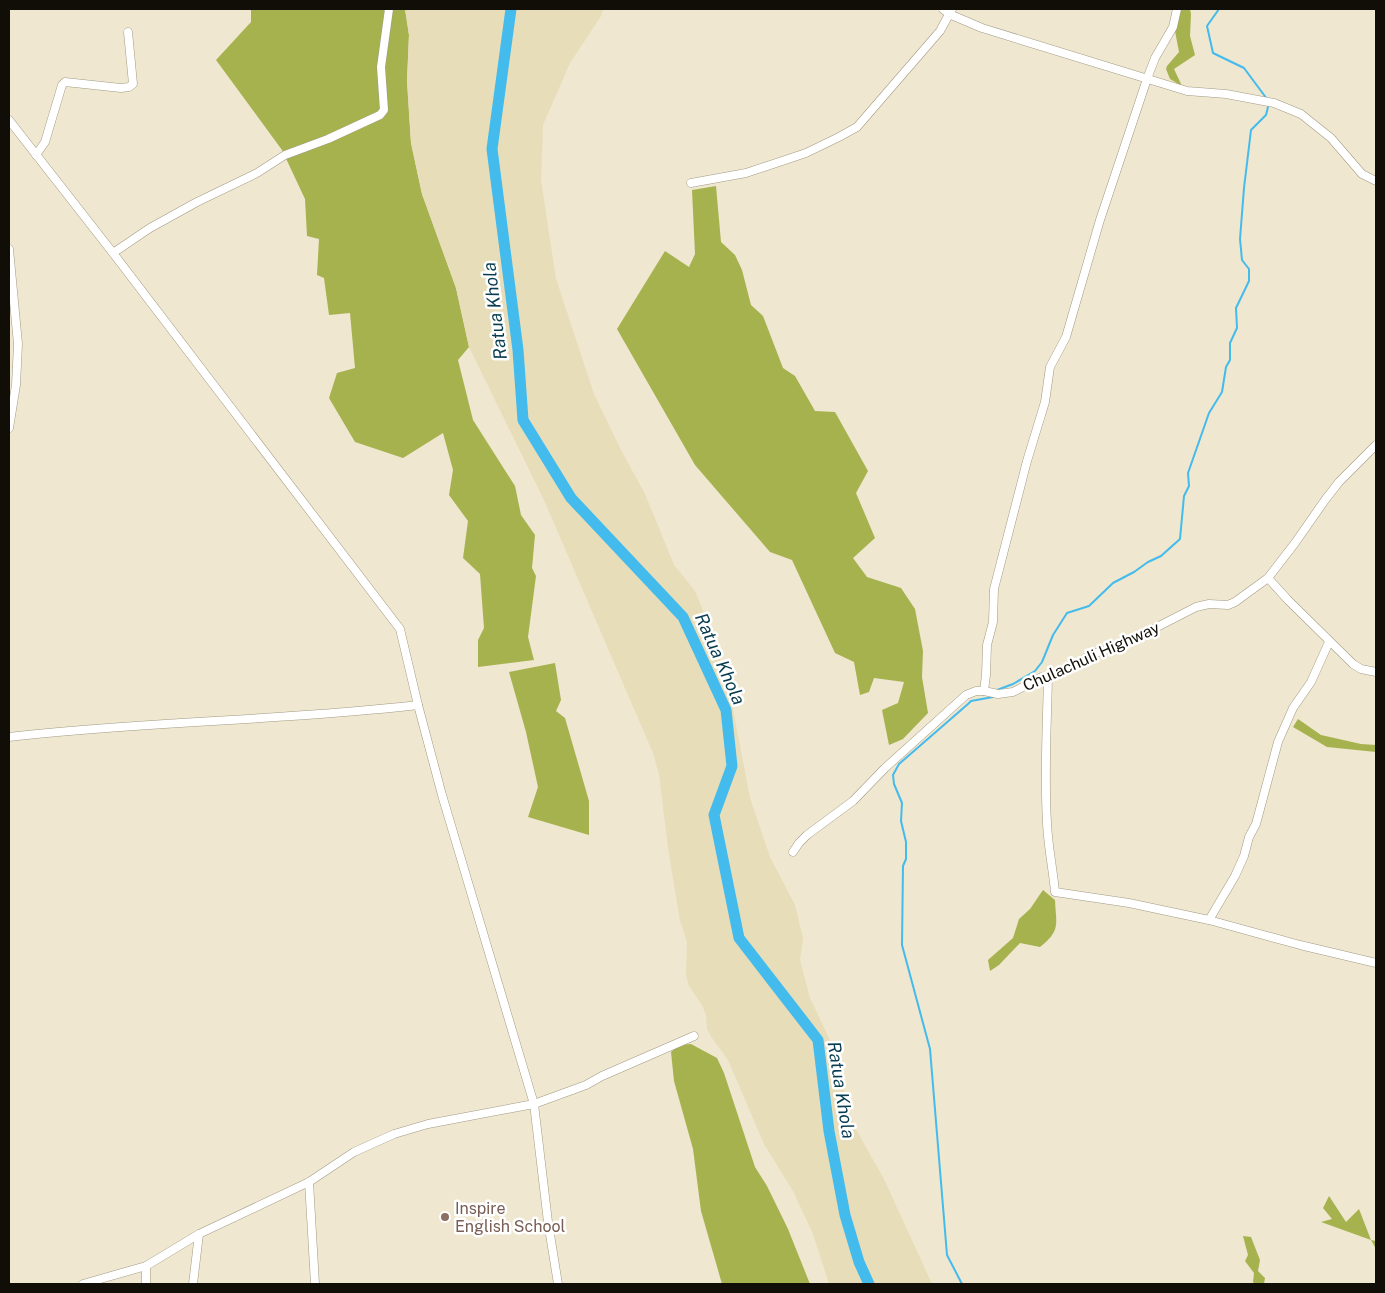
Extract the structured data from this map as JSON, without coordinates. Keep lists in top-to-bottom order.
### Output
{
  "streets": {
    "street": ["Chulachuli Highway"]
  },
  "water": ["Ratua Khola"],
  "places": ["Inspire English School"]
}
